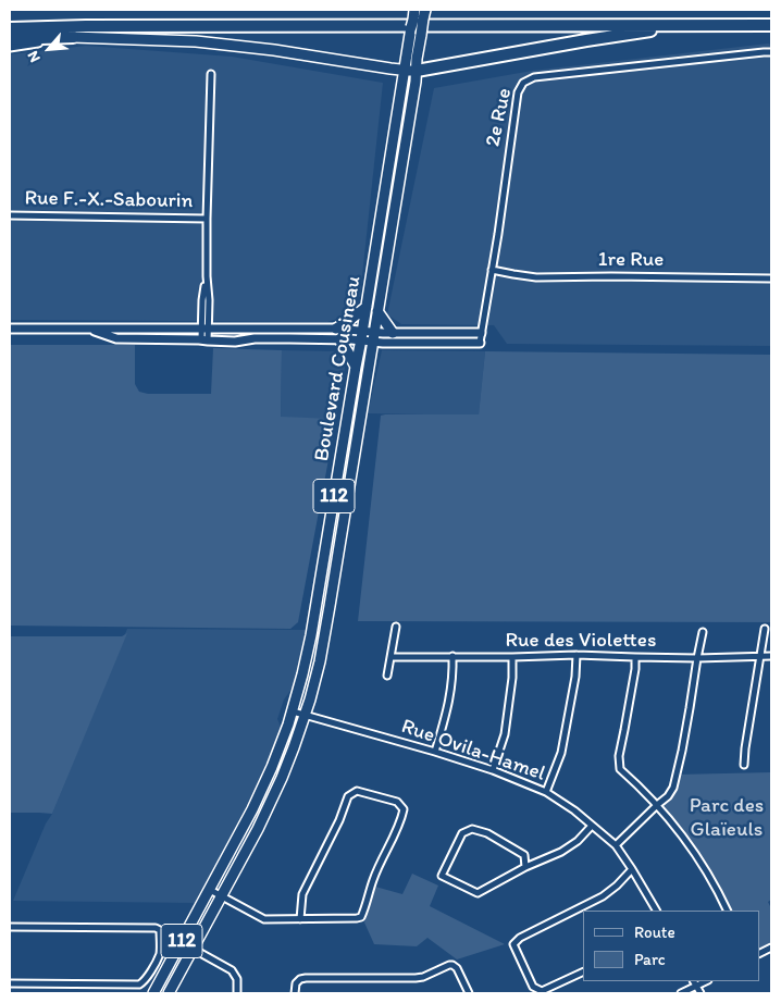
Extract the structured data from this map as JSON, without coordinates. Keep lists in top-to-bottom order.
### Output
{
  "streets": {
    "main road": ["Boulevard Cousineau", "112"],
    "street": [
      "2e Rue",
      "Rue F.-X.-Sabourin",
      "1re Rue",
      "Rue des Violettes",
      "Rue Ovila-Hamel"
    ]
  },
  "crossings": [
    ["2e Rue", "1re Rue"],
    ["Boulevard Cousineau", "Rue Ovila-Hamel"]
  ],
  "parks": ["Parc des Glaïeuls"],
  "legend": ["Route", "Parc"],
  "north": "bottom left"
}
